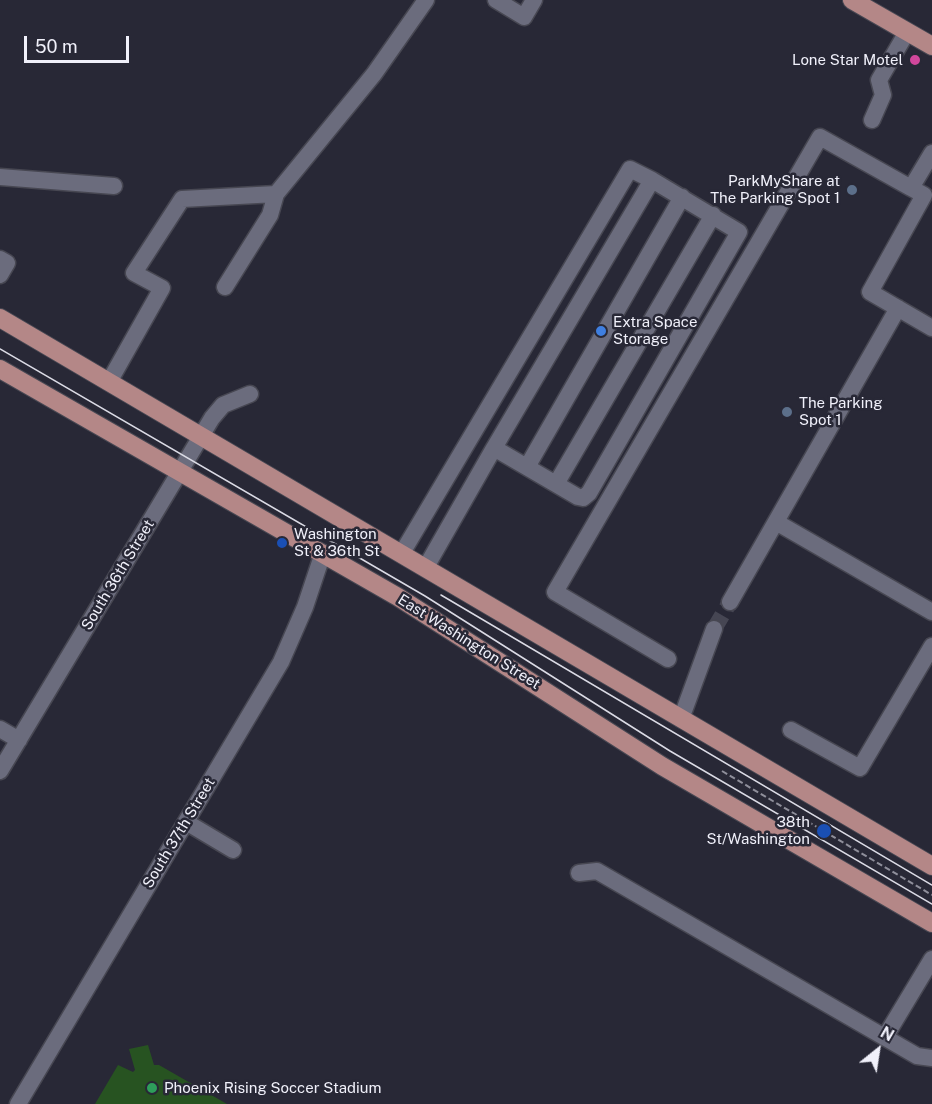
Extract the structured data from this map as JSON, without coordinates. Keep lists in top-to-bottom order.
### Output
{
  "streets": {
    "main road": ["East Washington Street"],
    "street": ["South 36th Street", "South 37th Street"]
  },
  "crossings": [
    ["South 36th Street", "East Washington Street"],
    ["East Washington Street", "South 37th Street"]
  ],
  "places": [
    "Lone Star Motel",
    "ParkMyShare at The Parking Spot 1",
    "Extra Space Storage",
    "The Parking Spot 1",
    "Washington St & 36th St",
    "38th St/Washington",
    "Phoenix Rising Soccer Stadium"
  ],
  "scale_bar": "50 m",
  "north": "top right"
}
